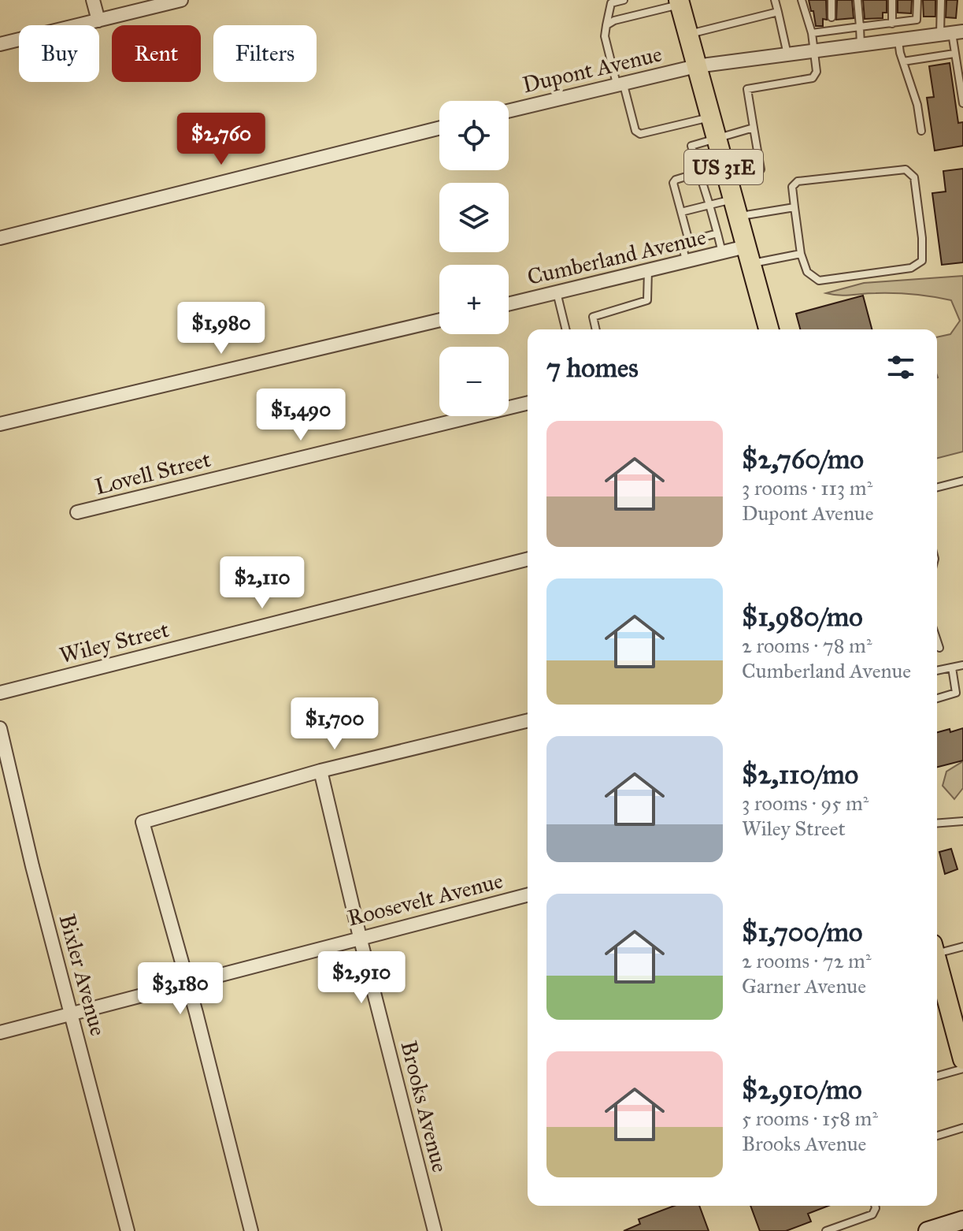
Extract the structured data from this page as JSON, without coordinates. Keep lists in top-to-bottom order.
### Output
{
  "streets": {
    "main road": ["US 31E"],
    "street": [
      "Dupont Avenue",
      "Cumberland Avenue",
      "Lovell Street",
      "Wiley Street",
      "Roosevelt Avenue",
      "Bixler Avenue",
      "Brooks Avenue"
    ]
  },
  "crossings": [
    ["Dupont Avenue", "US 31E"],
    ["US 31E", "Cumberland Avenue"],
    ["Roosevelt Avenue", "Bixler Avenue"],
    ["Roosevelt Avenue", "Brooks Avenue"]
  ],
  "page": {
    "chip": ["Buy", "Rent", "Filters"],
    "map_buttons": ["+", "−"],
    "price": [
      "$2,760",
      "$1,980",
      "$1,490",
      "$2,110",
      "$1,700",
      "$2,910",
      "$3,180"
    ],
    "heading": "7 homes",
    "list": [
      {
        "name": "$2,760/mo",
        "note": "3 rooms · 113 m² · Dupont Avenue"
      },
      {
        "name": "$1,980/mo",
        "note": "2 rooms · 78 m² · Cumberland Avenue"
      },
      {
        "name": "$2,110/mo",
        "note": "3 rooms · 95 m² · Wiley Street"
      },
      {
        "name": "$1,700/mo",
        "note": "2 rooms · 72 m² · Garner Avenue"
      },
      {
        "name": "$2,910/mo",
        "note": "5 rooms · 158 m² · Brooks Avenue"
      }
    ]
  }
}
